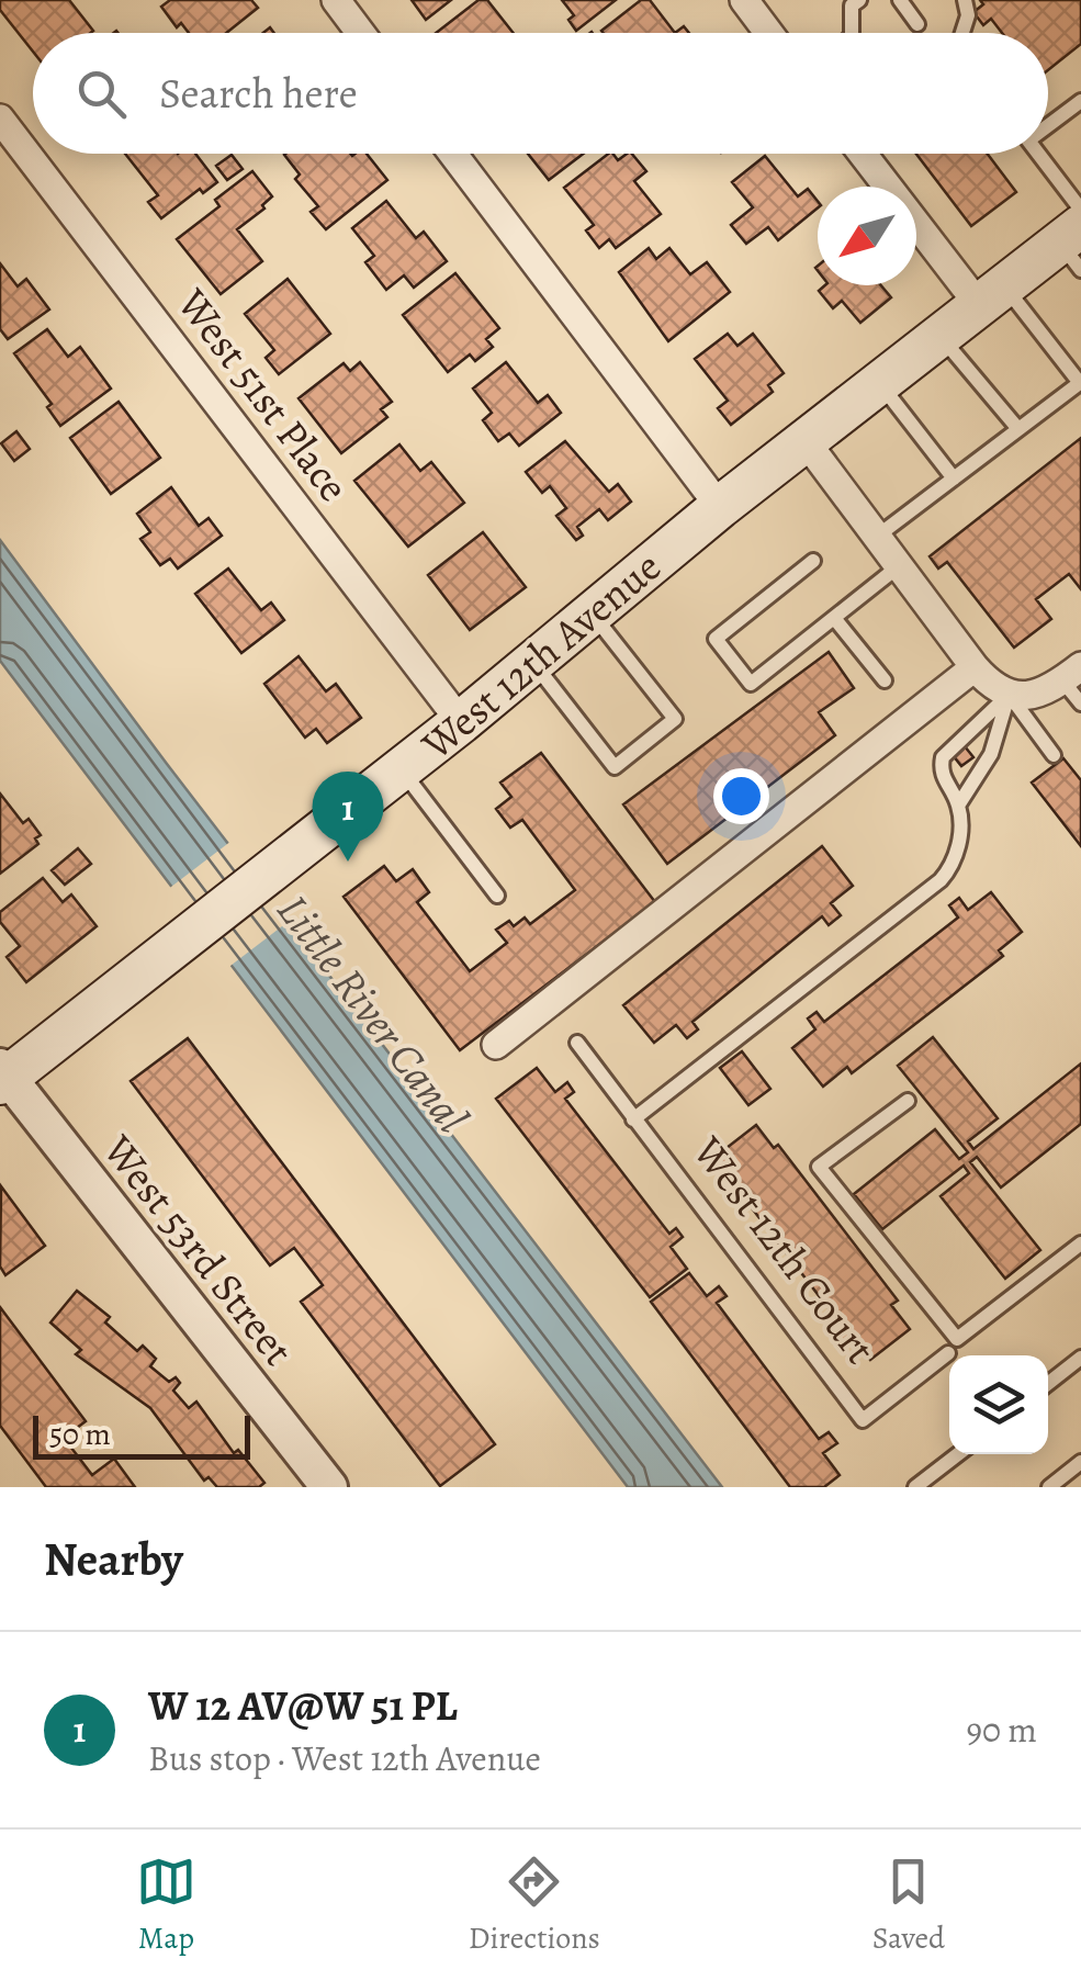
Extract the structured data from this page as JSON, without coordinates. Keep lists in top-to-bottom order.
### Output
{
  "streets": {
    "main road": ["West 12th Avenue"],
    "street": ["West 51st Place", "West 53rd Street"],
    "lane": ["West 12th Court"]
  },
  "crossings": [
    ["West 51st Place", "West 12th Avenue"],
    ["West 12th Avenue", "West 53rd Street"]
  ],
  "water": ["Little River Canal"],
  "scale_bar": "50 m",
  "north": "bottom left",
  "page": {
    "search": "Search here",
    "pins": "1",
    "scale": "50 m",
    "heading": "Nearby",
    "list": [
      {
        "mark": "1",
        "name": "W 12 AV@W 51 PL",
        "note": "Bus stop · West 12th Avenue",
        "value": "90 m"
      }
    ],
    "nav": ["Map", "Directions", "Saved"]
  }
}
